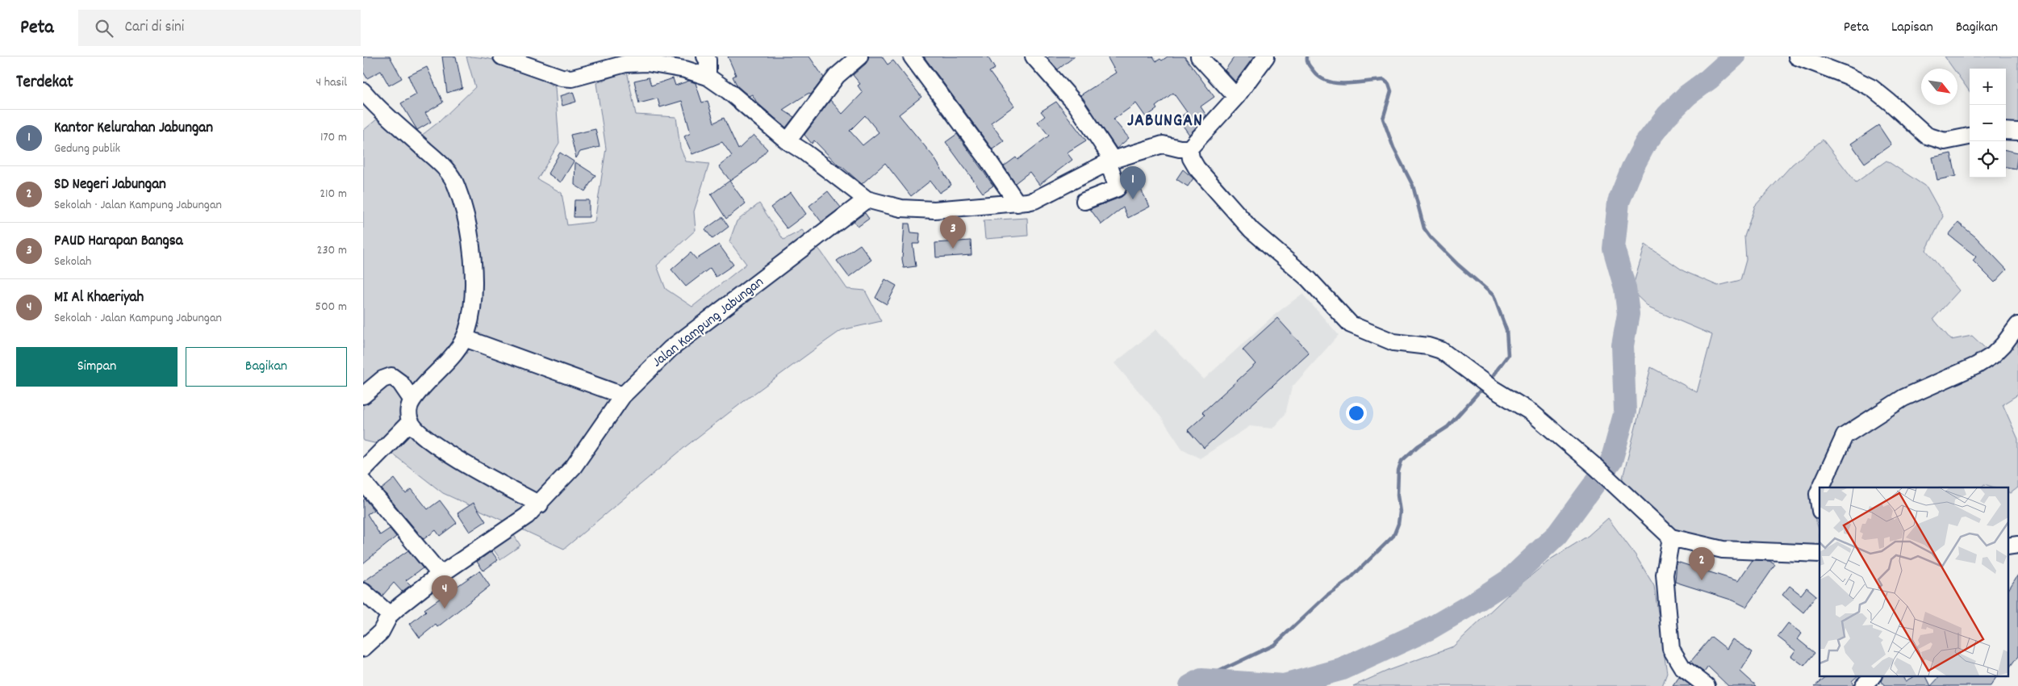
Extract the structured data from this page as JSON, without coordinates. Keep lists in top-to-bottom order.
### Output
{
  "streets": {
    "street": ["Jalan Kampung Jabungan"]
  },
  "districts": ["JABUNGAN"],
  "north": "bottom right",
  "page": {
    "header": "Peta",
    "search": "Cari di sini",
    "nav": ["Peta", "Lapisan", "Bagikan"],
    "heading": ["Terdekat", "4 hasil"],
    "map_buttons": ["+", "−"],
    "list": [
      {
        "mark": "1",
        "name": "Kantor Kelurahan Jabungan",
        "note": "Gedung publik",
        "value": "170 m"
      },
      {
        "mark": "2",
        "name": "SD Negeri Jabungan",
        "note": "Sekolah · Jalan Kampung Jabungan",
        "value": "210 m"
      },
      {
        "mark": "3",
        "name": "PAUD Harapan Bangsa",
        "note": "Sekolah",
        "value": "230 m"
      },
      {
        "mark": "4",
        "name": "MI Al Khaeriyah",
        "note": "Sekolah · Jalan Kampung Jabungan",
        "value": "500 m"
      }
    ],
    "pins": [
      "1",
      "3",
      "2",
      "4"
    ],
    "buttons": ["Simpan", "Bagikan"]
  }
}
